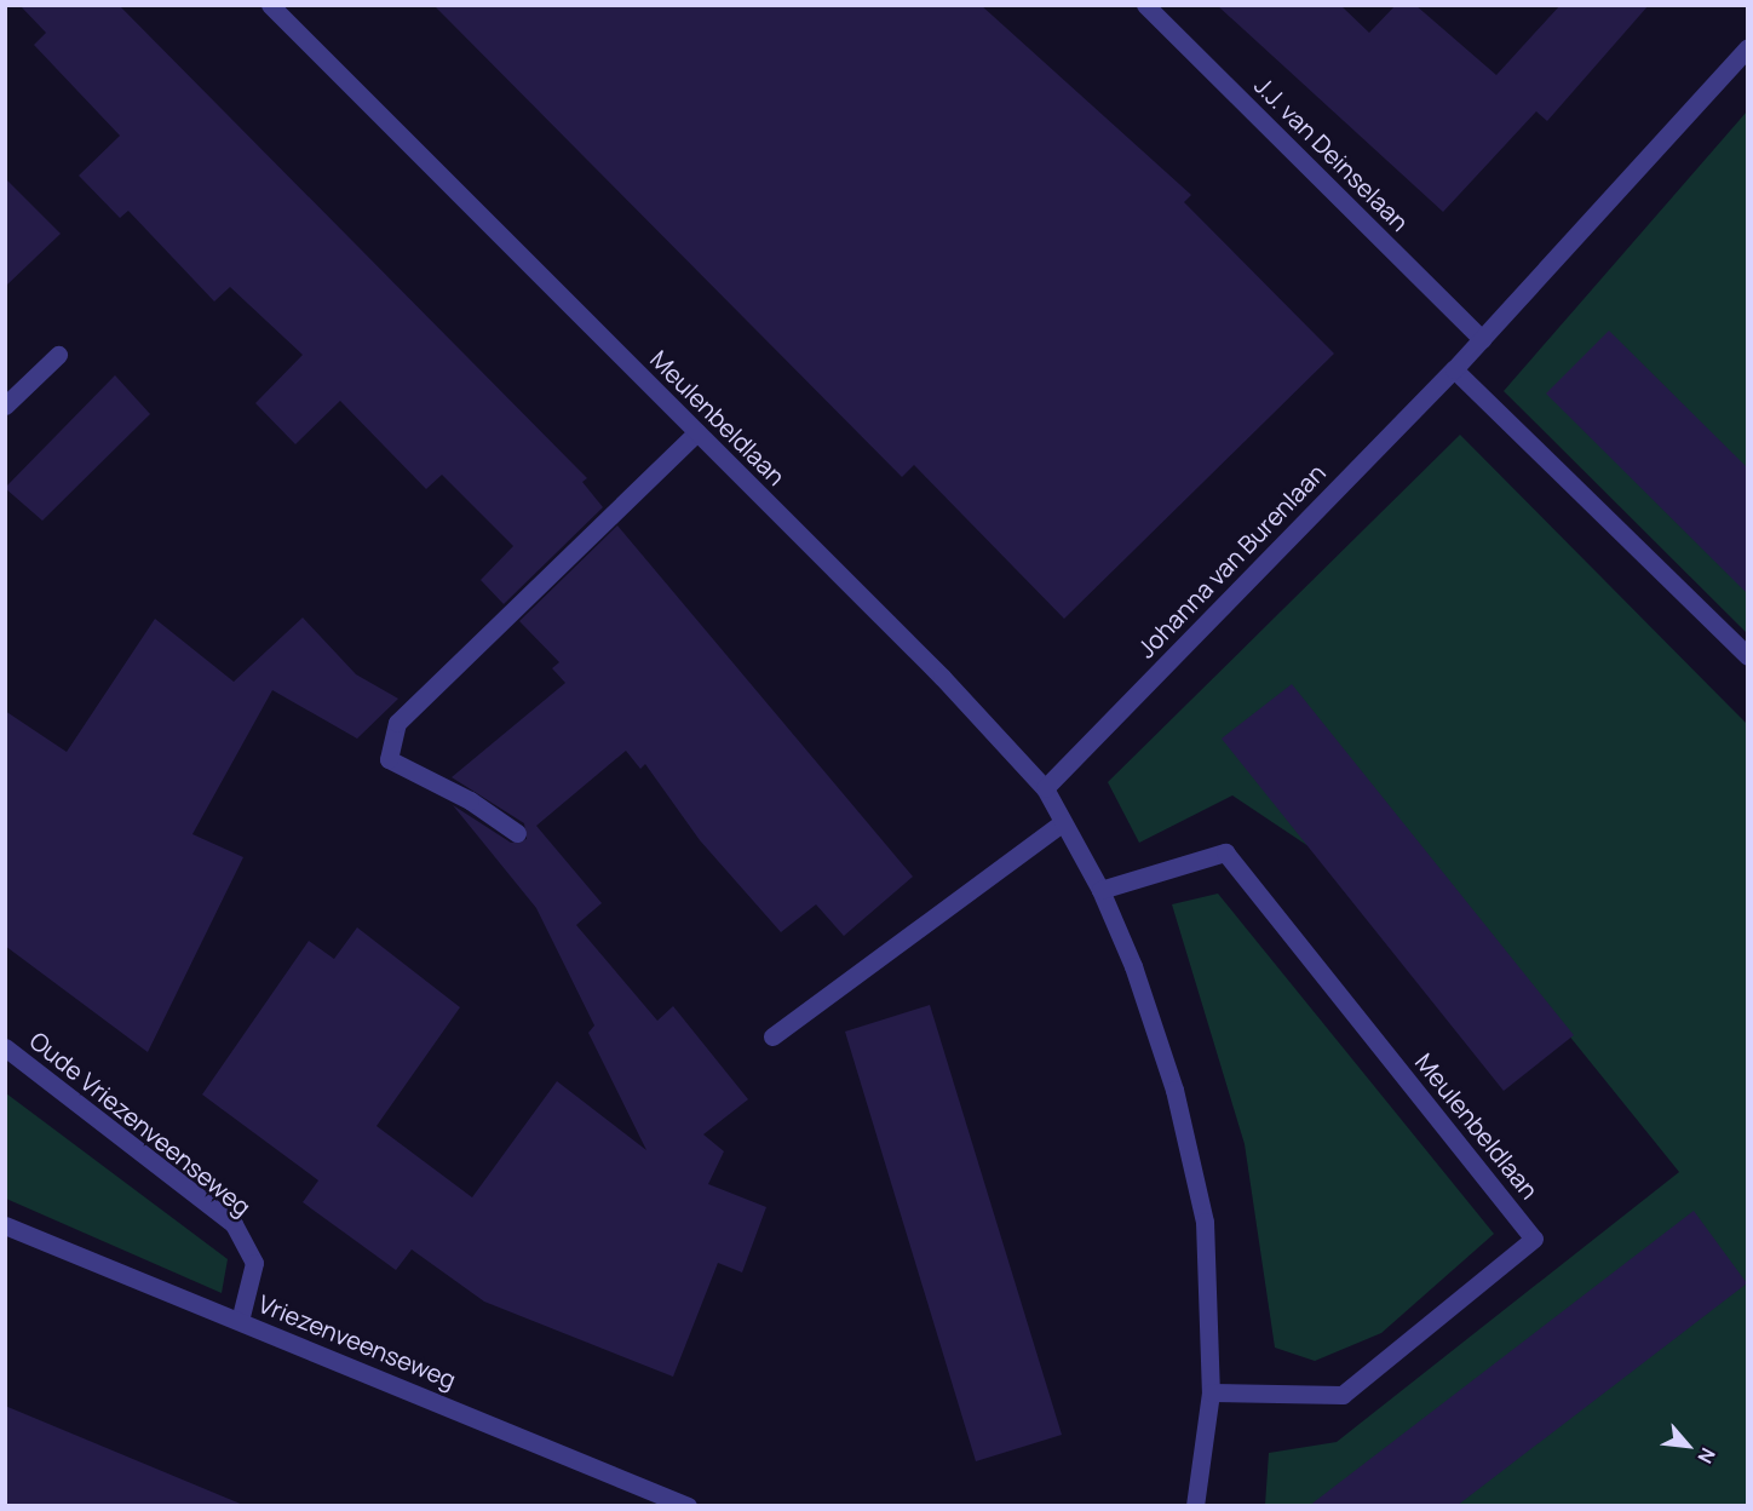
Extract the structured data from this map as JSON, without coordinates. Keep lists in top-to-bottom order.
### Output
{
  "streets": {
    "street": [
      "J.J. van Deinselaan",
      "Meulenbeldlaan",
      "Johanna van Burenlaan",
      "Oude Vriezenveenseweg",
      "Vriezenveenseweg"
    ]
  },
  "crossings": [
    ["J.J. van Deinselaan", "Johanna van Burenlaan"],
    ["Meulenbeldlaan", "Johanna van Burenlaan"],
    ["Oude Vriezenveenseweg", "Vriezenveenseweg"]
  ],
  "north": "bottom right"
}
